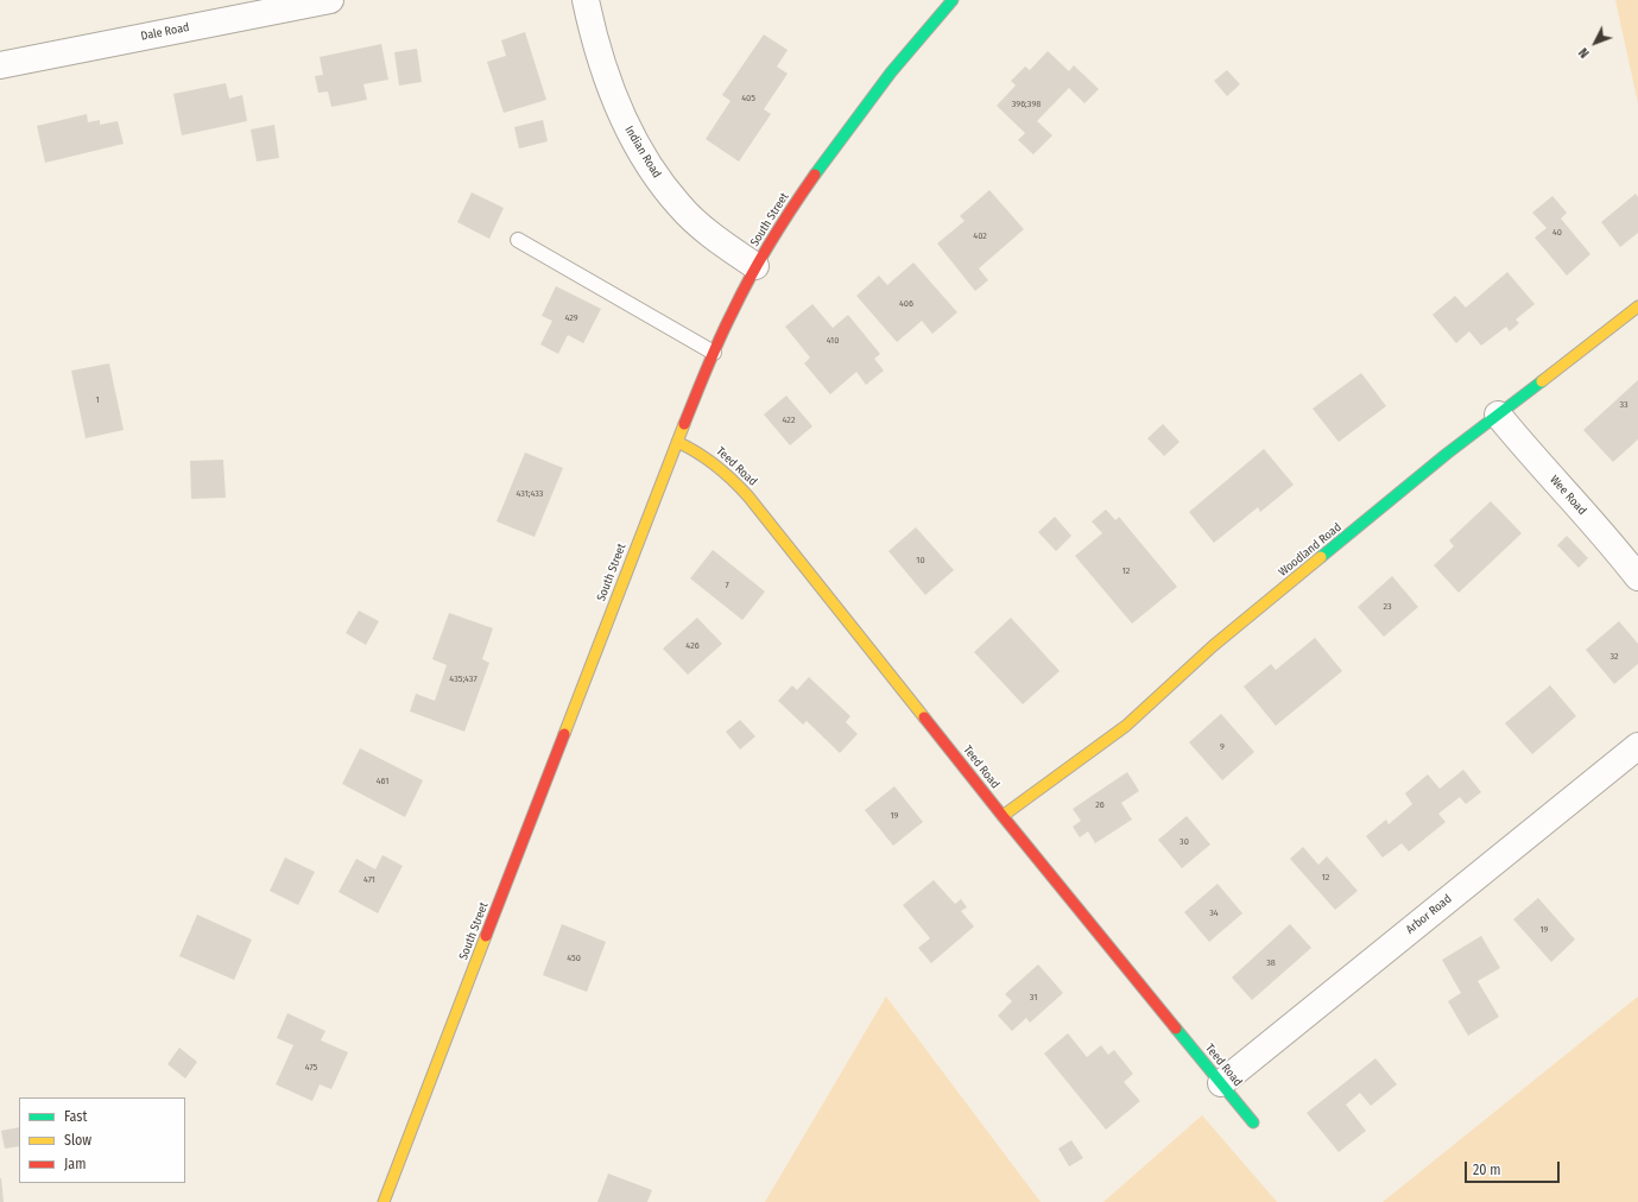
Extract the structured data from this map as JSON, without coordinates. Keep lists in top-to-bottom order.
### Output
{
  "streets": {
    "street": [
      "Dale Road",
      "Indian Road",
      "South Street",
      "Teed Road",
      "Wee Road",
      "Woodland Road",
      "Arbor Road"
    ]
  },
  "crossings": [
    ["Indian Road", "South Street"],
    ["South Street", "Teed Road"],
    ["Teed Road", "Woodland Road"],
    ["Teed Road", "Arbor Road"],
    ["Wee Road", "Woodland Road"]
  ],
  "house_numbers": [
    "405",
    "396;398",
    "40",
    "402",
    "406",
    "429",
    "410",
    "1",
    "33",
    "422",
    "431;433",
    "10",
    "12",
    "7",
    "23",
    "426",
    "32",
    "435;437",
    "9",
    "461",
    "26",
    "19",
    "30",
    "12",
    "471",
    "34",
    "19",
    "450",
    "38",
    "31",
    "475"
  ],
  "legend": ["Fast", "Slow", "Jam"],
  "scale_bar": "20 m",
  "north": "bottom left"
}
